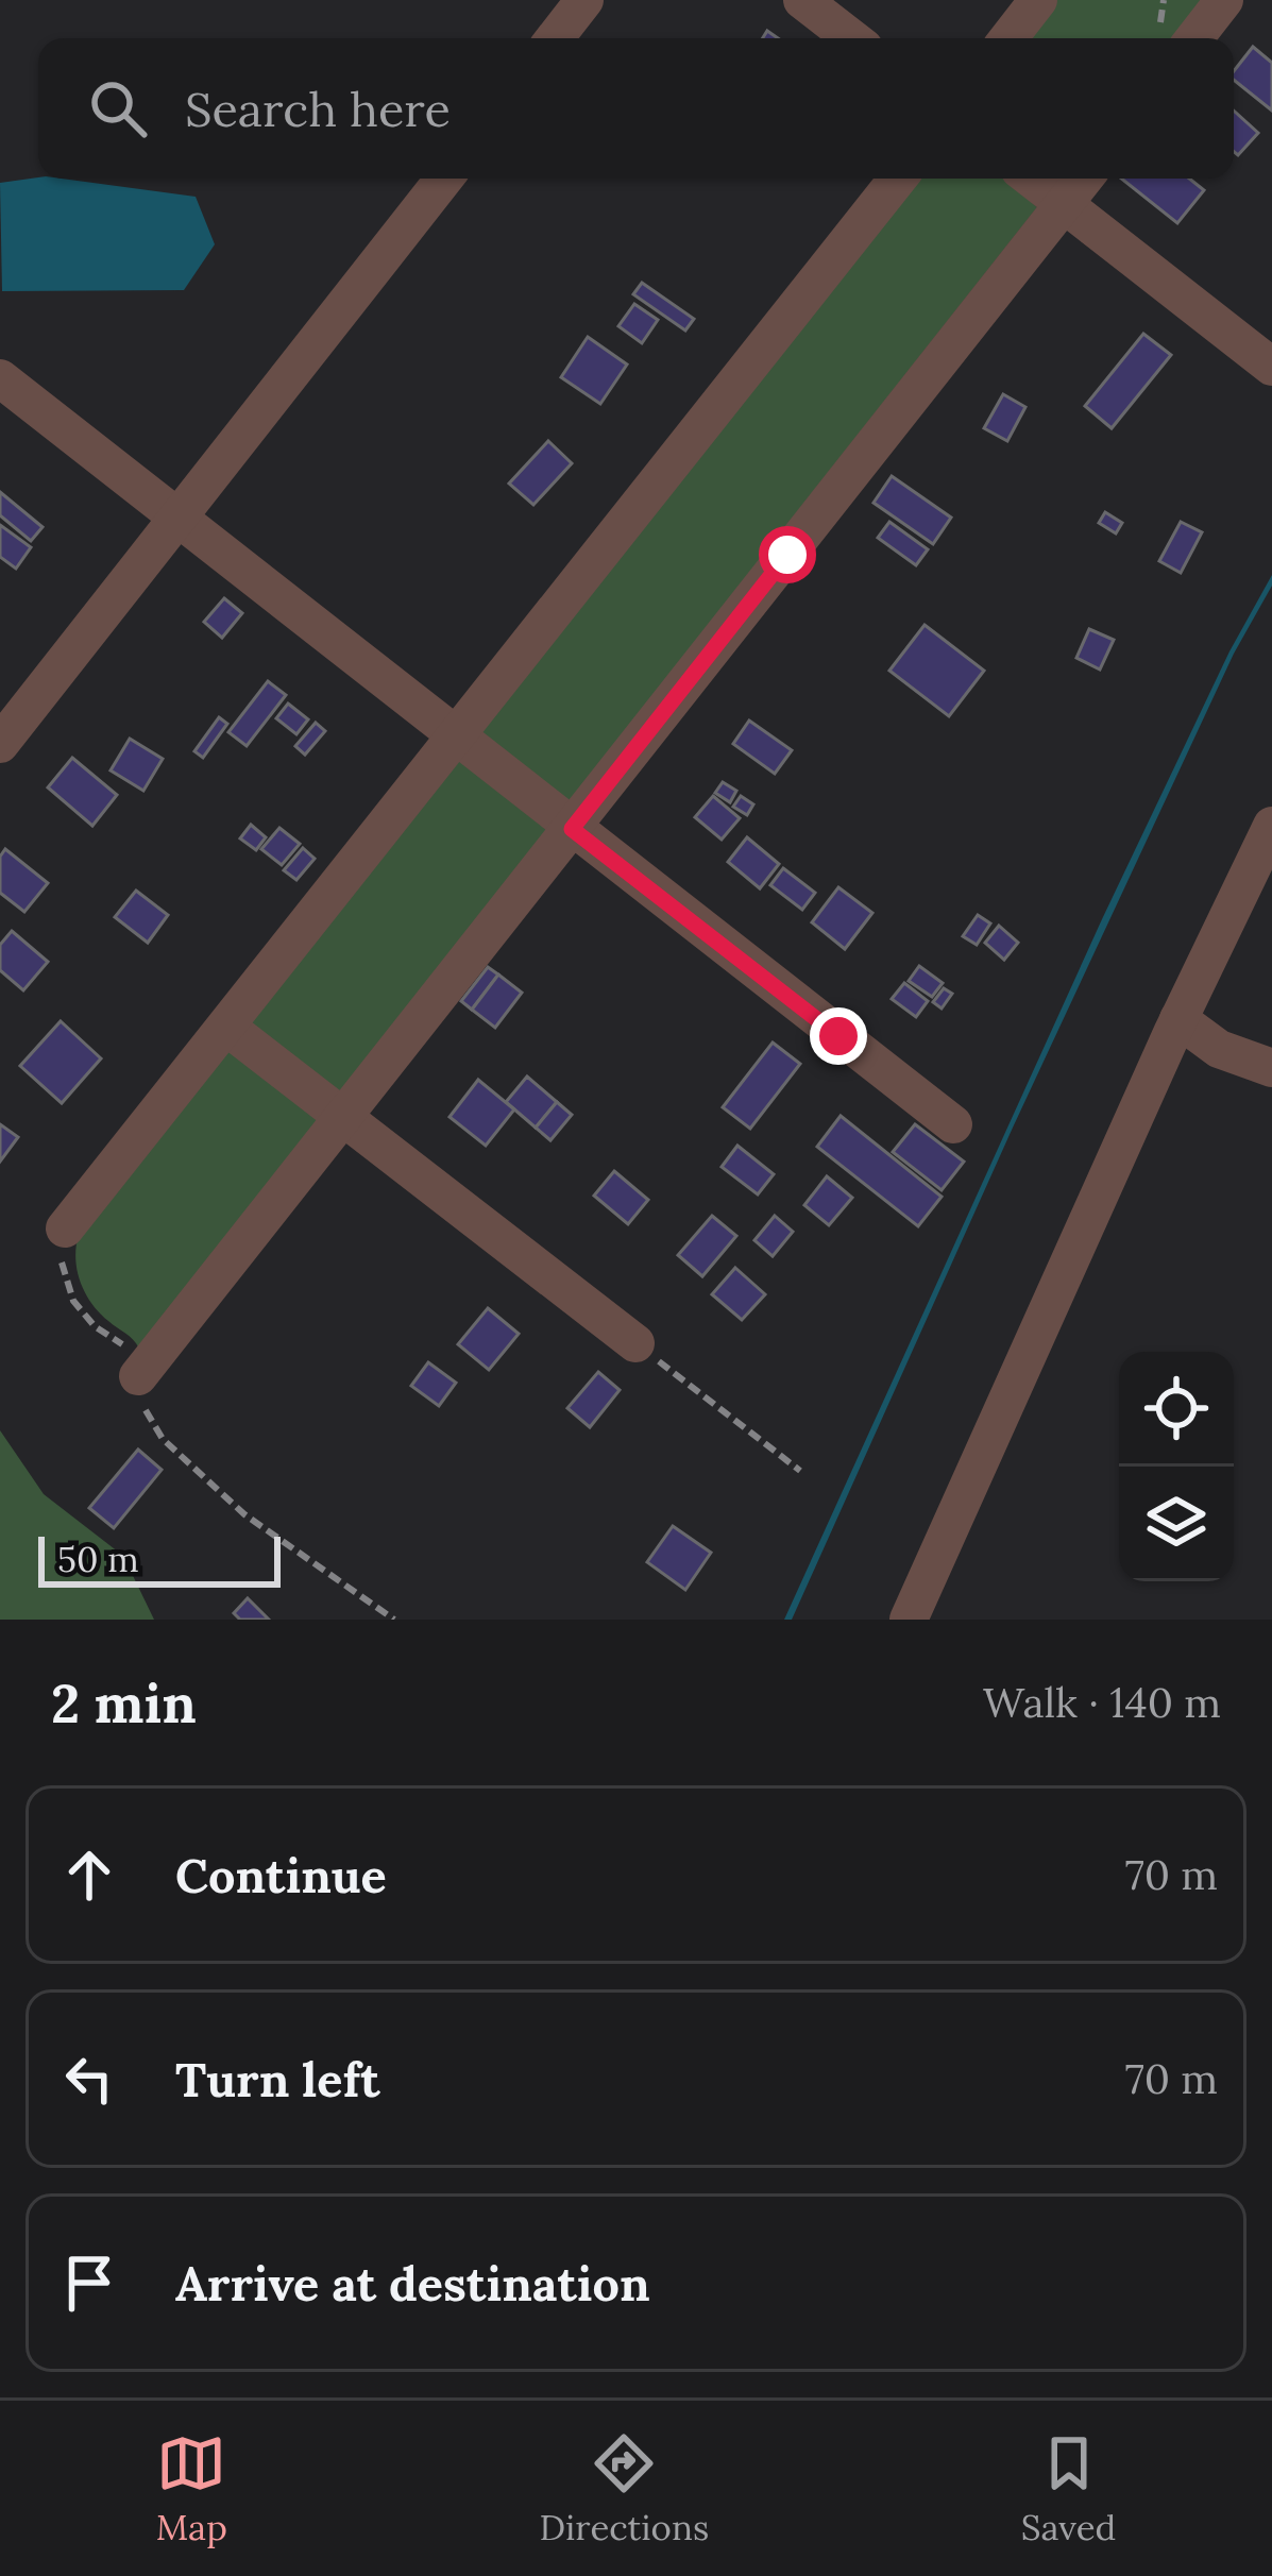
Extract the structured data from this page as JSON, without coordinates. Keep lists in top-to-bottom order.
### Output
{
  "scale_bar": "50 m",
  "page": {
    "search": "Search here",
    "scale": "50 m",
    "heading": ["2 min", "Walk · 140 m"],
    "list": [
      ["Continue", "70 m"],
      ["Turn left", "70 m"],
      "Arrive at destination"
    ],
    "nav": ["Map", "Directions", "Saved"]
  }
}
